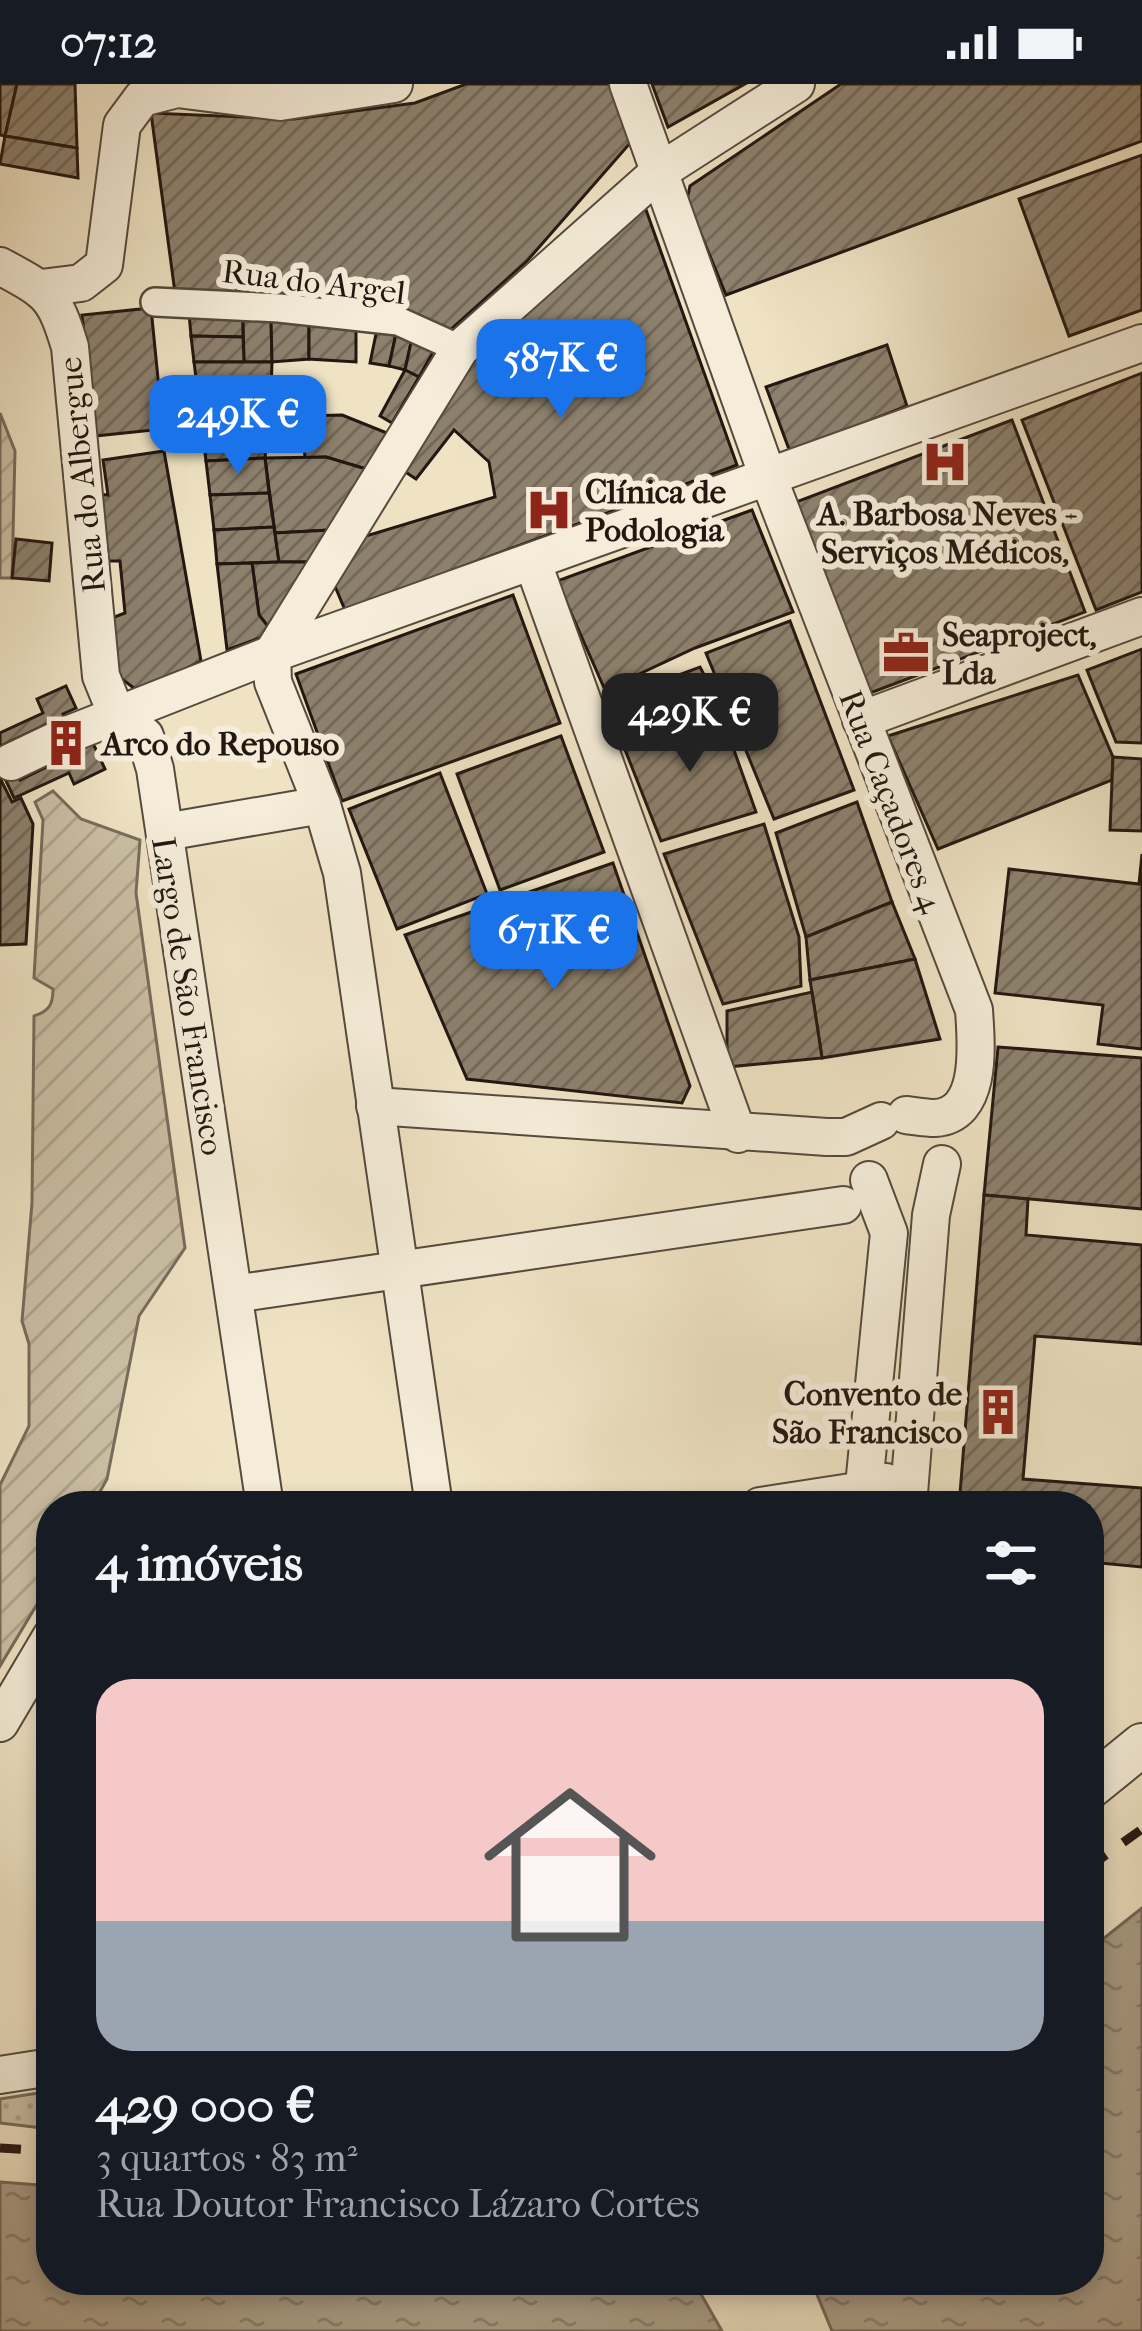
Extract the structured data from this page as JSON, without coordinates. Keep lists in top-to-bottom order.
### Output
{
  "streets": {
    "street": [
      "Rua do Argel",
      "Rua do Albergue",
      "Rua Caçadores 4",
      "Largo de São Francisco"
    ]
  },
  "crossings": [
    ["Rua do Albergue", "Largo de São Francisco"]
  ],
  "places": {
    "hospital": ["A. Barbosa Neves - Serviços Médicos,", "Clínica de Podologia"],
    "office": ["Seaproject, Lda"],
    "building": ["Arco do Repouso", "Convento de São Francisco"]
  },
  "page": {
    "status": "07:12",
    "price": [
      "587K €",
      "249K €",
      "429K €",
      "671K €"
    ],
    "heading": "4 imóveis",
    "list": [
      {
        "name": "429 000 €",
        "note": "3 quartos · 83 m² · Rua Doutor Francisco Lázaro Cortes"
      }
    ]
  }
}
